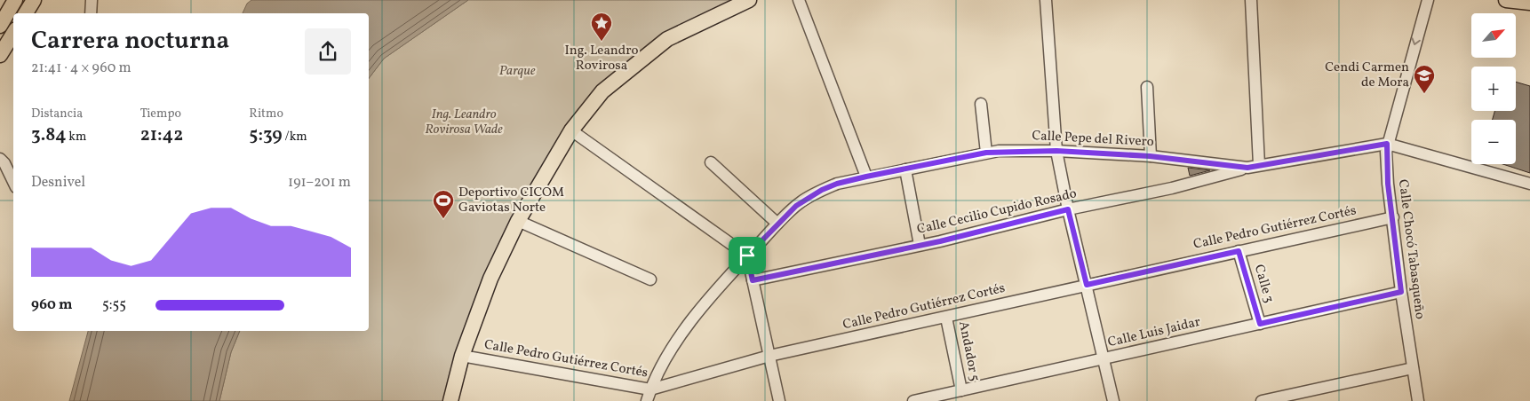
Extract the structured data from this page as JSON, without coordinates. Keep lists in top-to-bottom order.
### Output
{
  "streets": {
    "street": [
      "Calle Pepe del Rivero",
      "Calle Cecilio Cupido Rosado",
      "Calle Pedro Gutiérrez Cortés",
      "Calle Chocó Tabasqueño",
      "Calle 3",
      "Calle Luis Jaidar",
      "Andador 5"
    ]
  },
  "crossings": [
    ["Calle Pepe del Rivero", "Calle Cecilio Cupido Rosado"],
    ["Calle Pepe del Rivero", "Calle Pedro Gutiérrez Cortés"],
    ["Calle Pepe del Rivero", "Calle Chocó Tabasqueño"],
    ["Calle Pedro Gutiérrez Cortés", "Calle Chocó Tabasqueño"],
    ["Calle Pedro Gutiérrez Cortés", "Calle 3"],
    ["Calle Pedro Gutiérrez Cortés", "Andador 5"],
    ["Calle Chocó Tabasqueño", "Calle Luis Jaidar"],
    ["Calle 3", "Calle Luis Jaidar"],
    ["Calle Luis Jaidar", "Andador 5"]
  ],
  "one_way": ["Calle Chocó Tabasqueño"],
  "parks": ["Parque", "Ing. Leandro Rovirosa Wade"],
  "places": {
    "place": ["Ing. Leandro Rovirosa"],
    "school or university": ["Cendi Carmen de Mora"],
    "sports": ["Deportivo CICOM Gaviotas Norte"]
  },
  "north": "top right",
  "page": {
    "map_buttons": ["+", "−"],
    "heading": ["Carrera nocturna", "21:41 · 4 × 960 m"],
    "stats": [
      ["Distancia", "3.84 km"],
      ["Tiempo", "21:42"],
      ["Ritmo", "5:39 /km"]
    ],
    "chart": ["Desnivel", "191–201 m"],
    "list": [
      {
        "name": "960 m",
        "note": "5:55"
      }
    ]
  }
}
